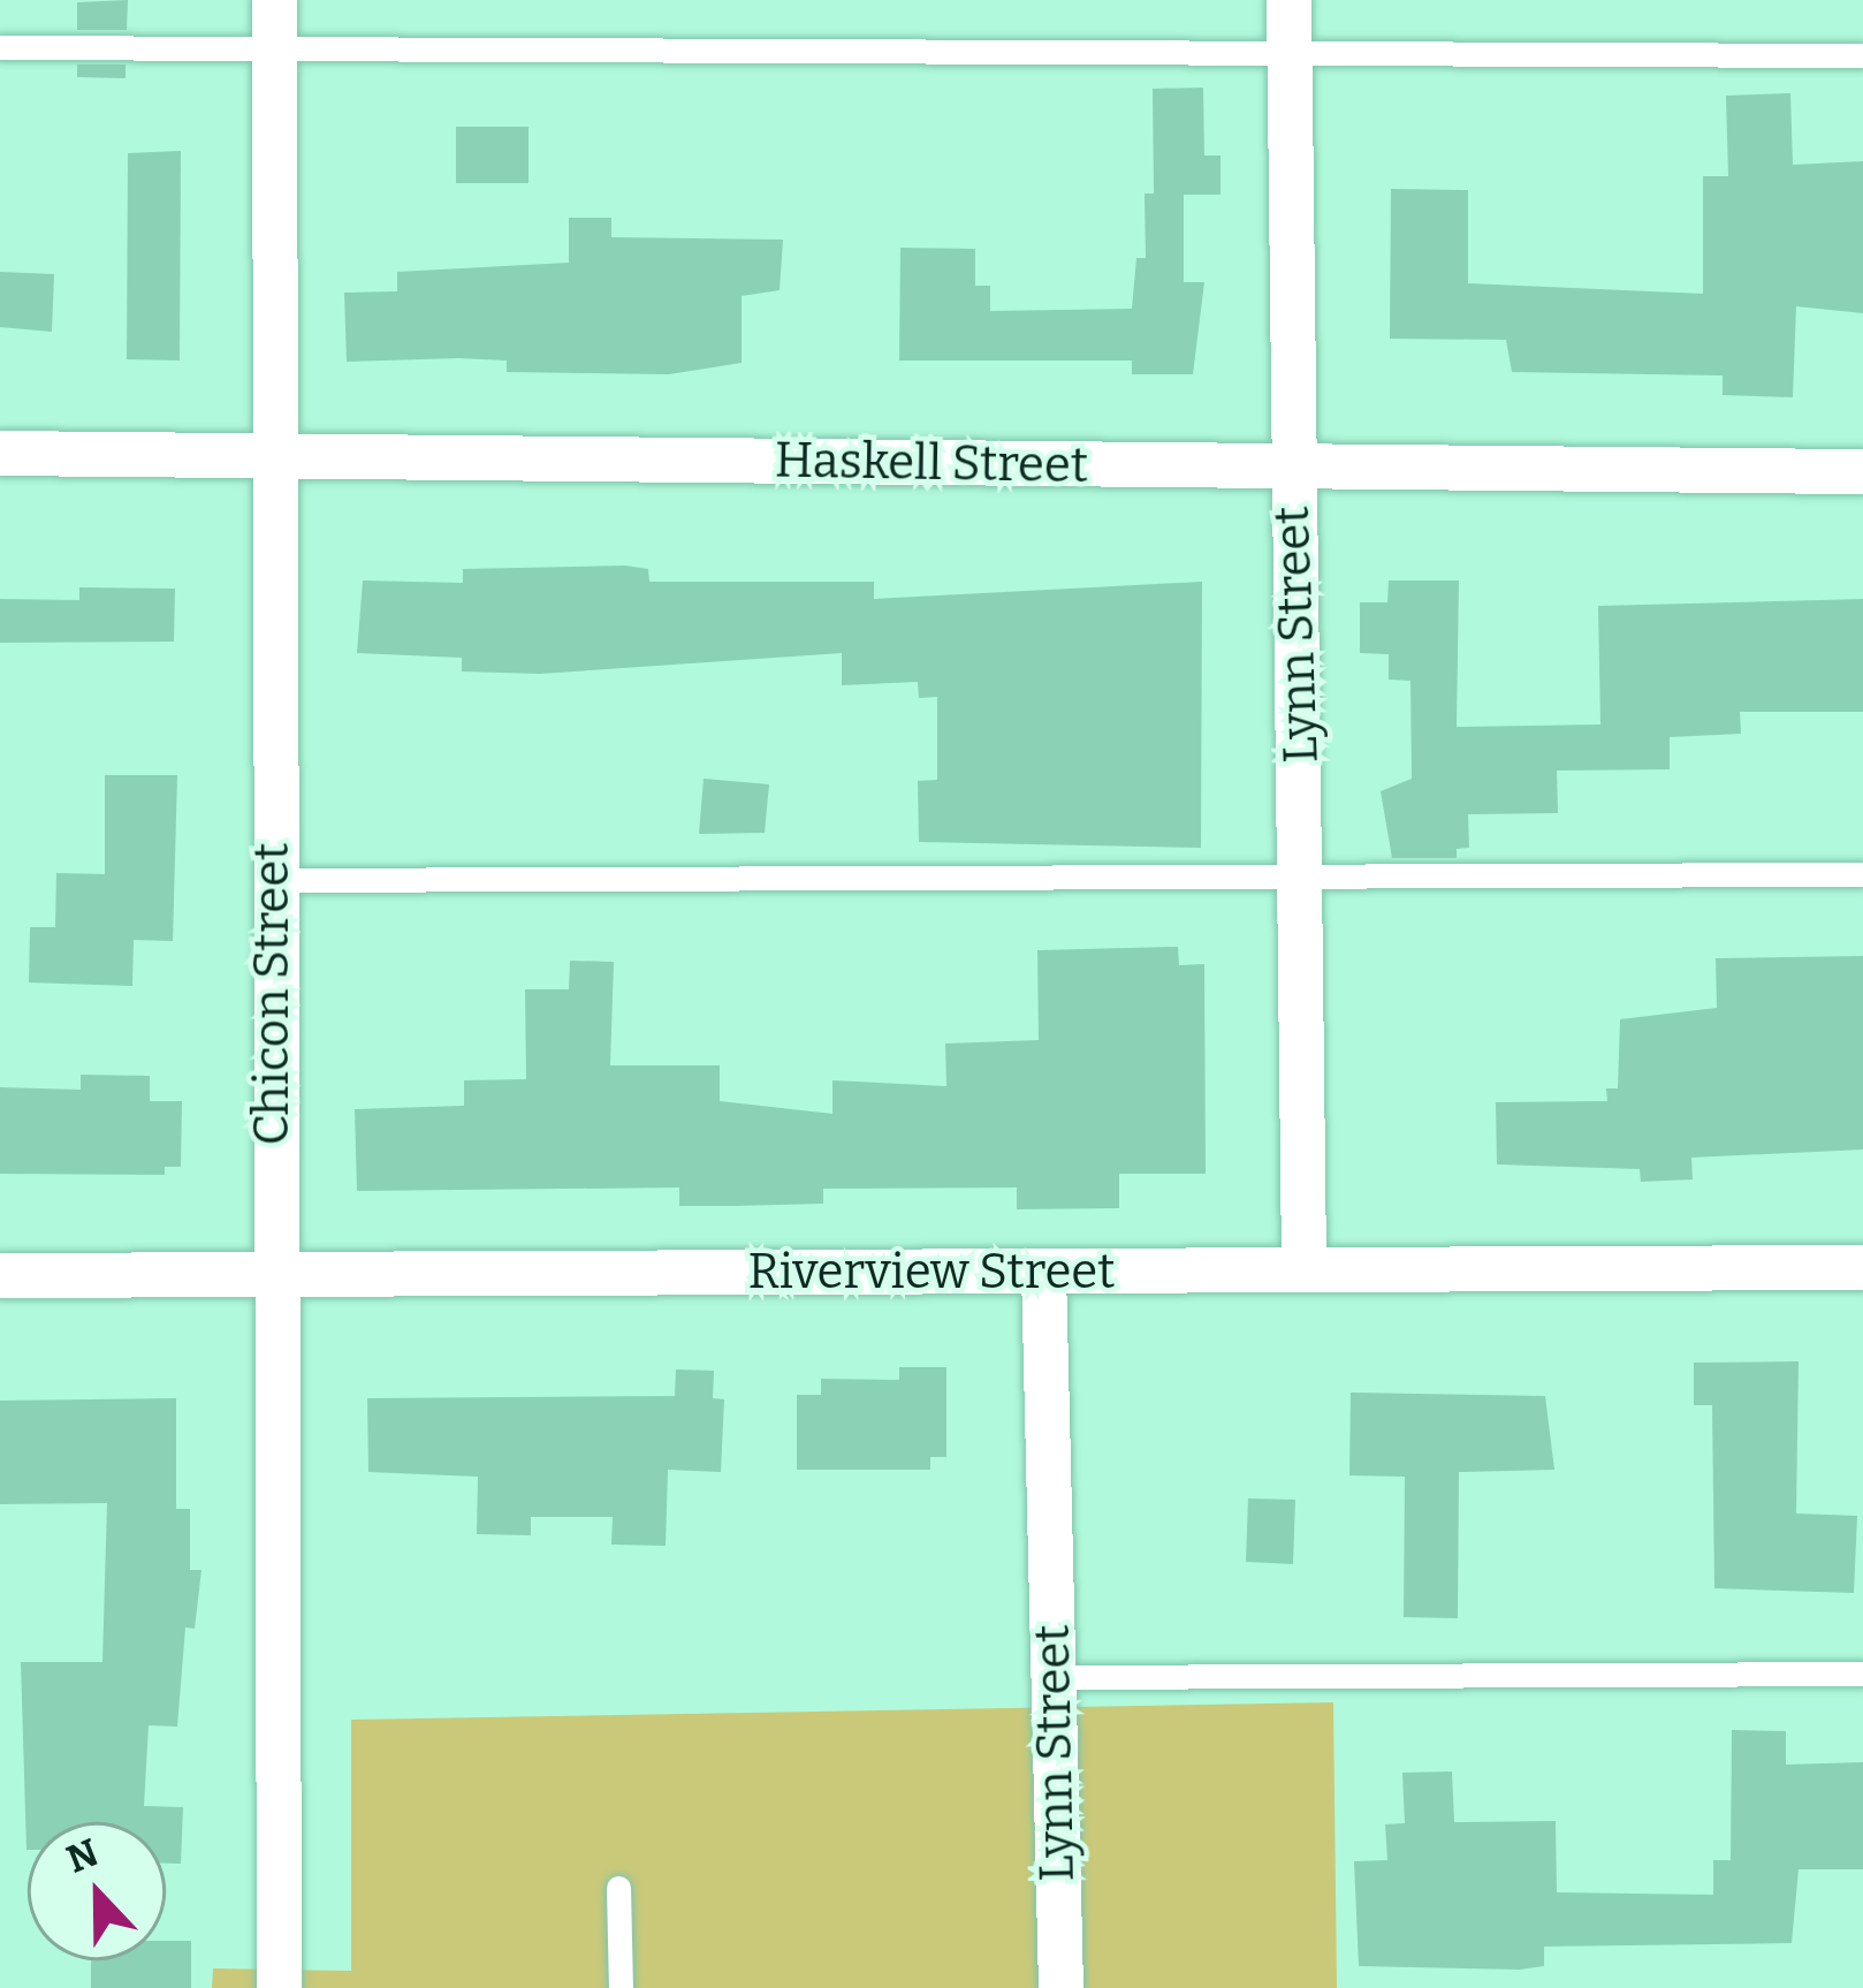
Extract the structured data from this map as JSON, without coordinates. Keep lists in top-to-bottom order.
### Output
{
  "streets": {
    "street": [
      "Haskell Street",
      "Lynn Street",
      "Chicon Street",
      "Riverview Street"
    ]
  },
  "crossings": [
    ["Haskell Street", "Lynn Street"],
    ["Haskell Street", "Chicon Street"],
    ["Lynn Street", "Riverview Street"],
    ["Chicon Street", "Riverview Street"]
  ],
  "north": "top"
}
